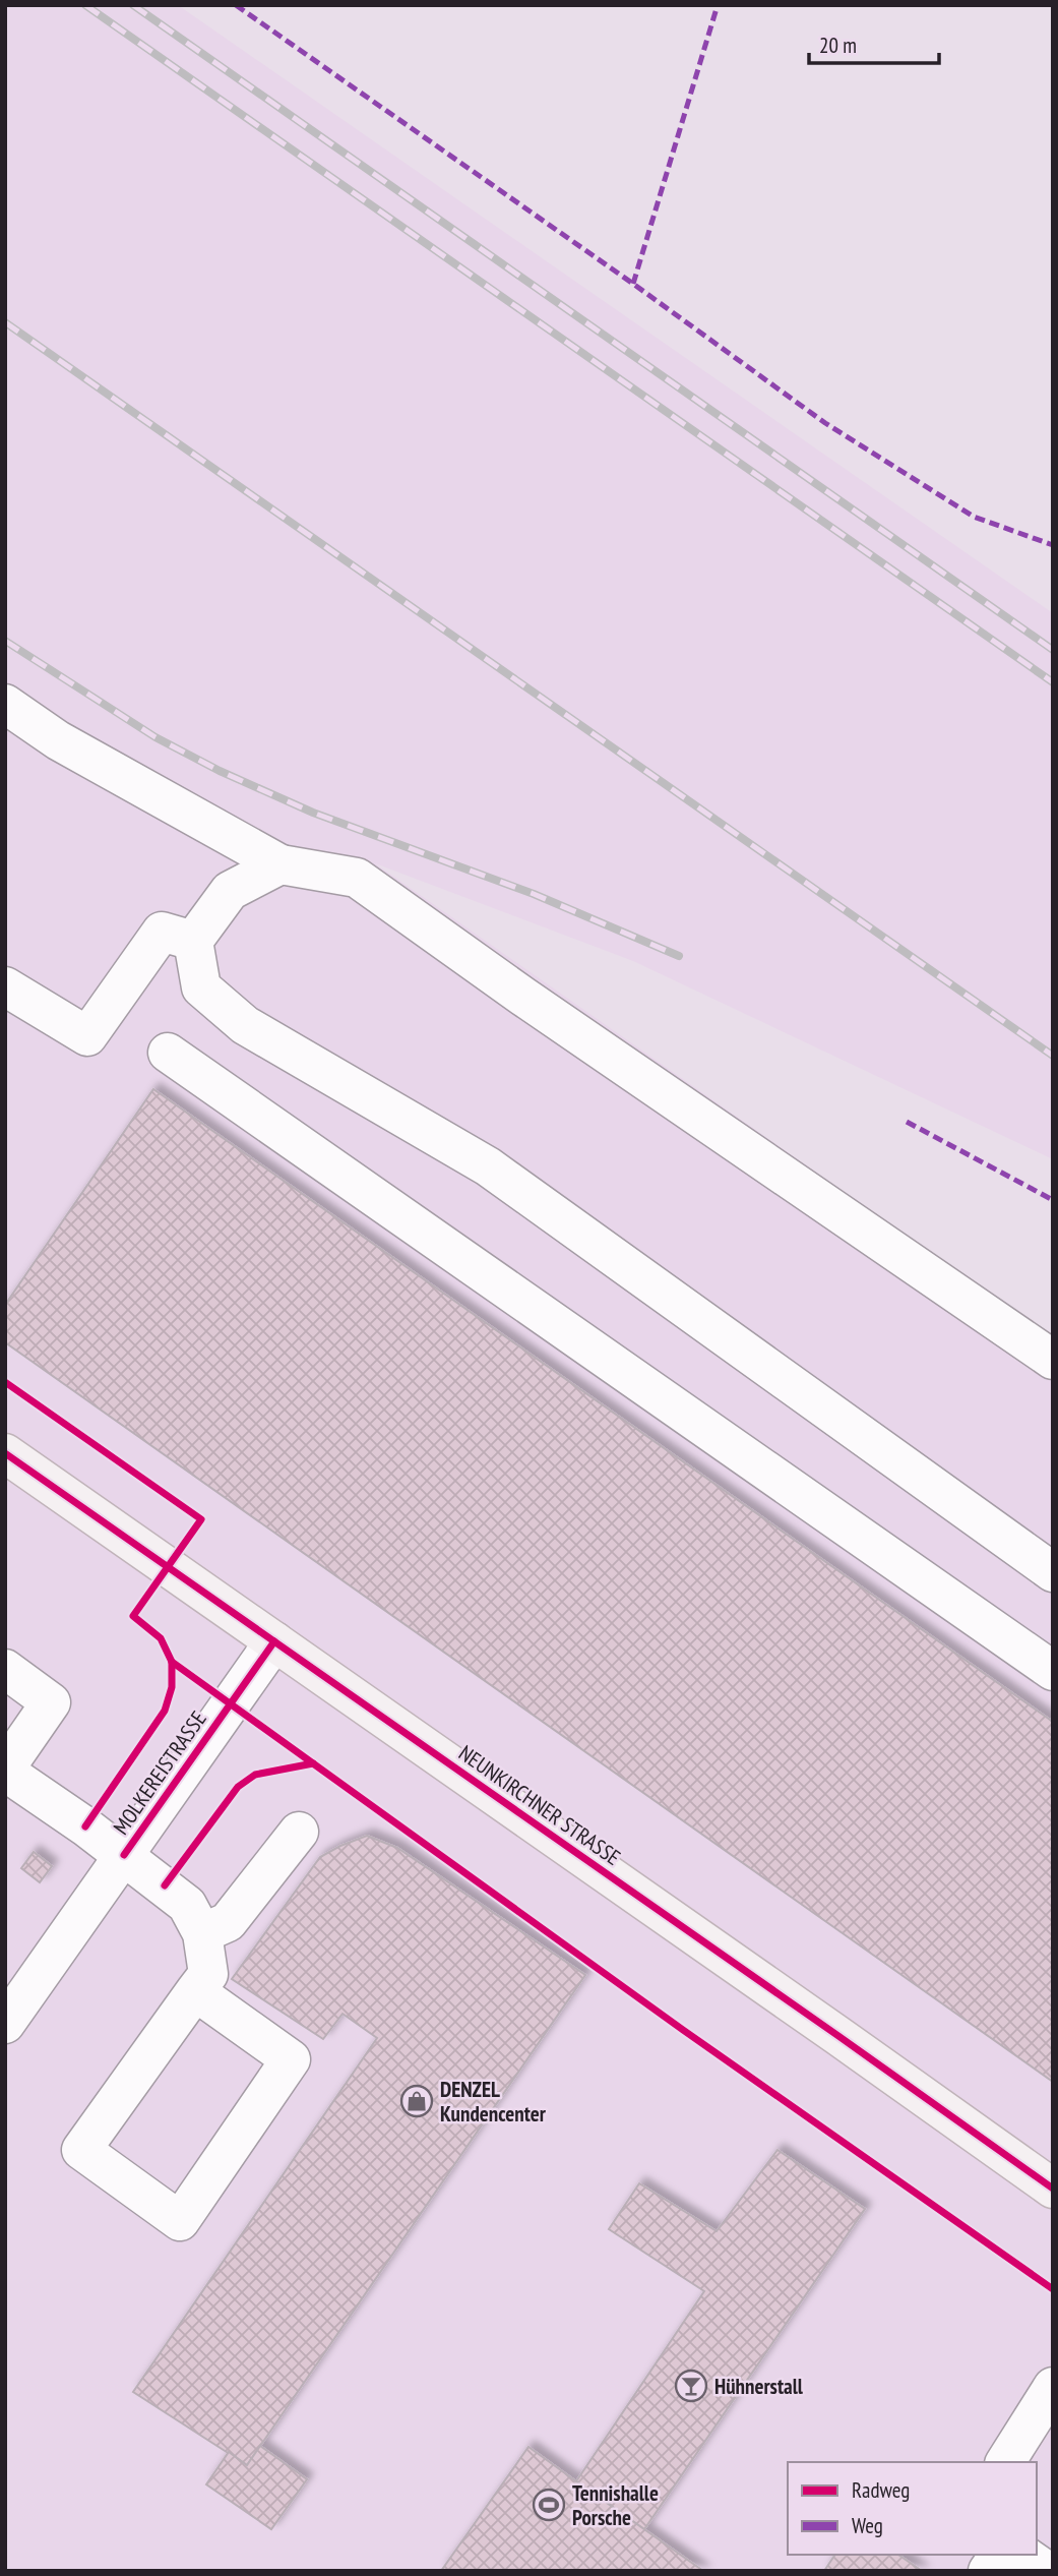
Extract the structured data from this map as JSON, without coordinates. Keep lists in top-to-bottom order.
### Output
{
  "streets": {
    "main road": ["NEUNKIRCHNER STRASSE"],
    "street": ["MOLKEREISTRASSE"]
  },
  "crossings": [
    ["MOLKEREISTRASSE", "NEUNKIRCHNER STRASSE"]
  ],
  "places": {
    "shop": ["DENZEL Kundencenter"],
    "bar": ["Hühnerstall"],
    "sports": ["Tennishalle Porsche"]
  },
  "legend": ["Radweg", "Weg"],
  "scale_bar": "20 m"
}
